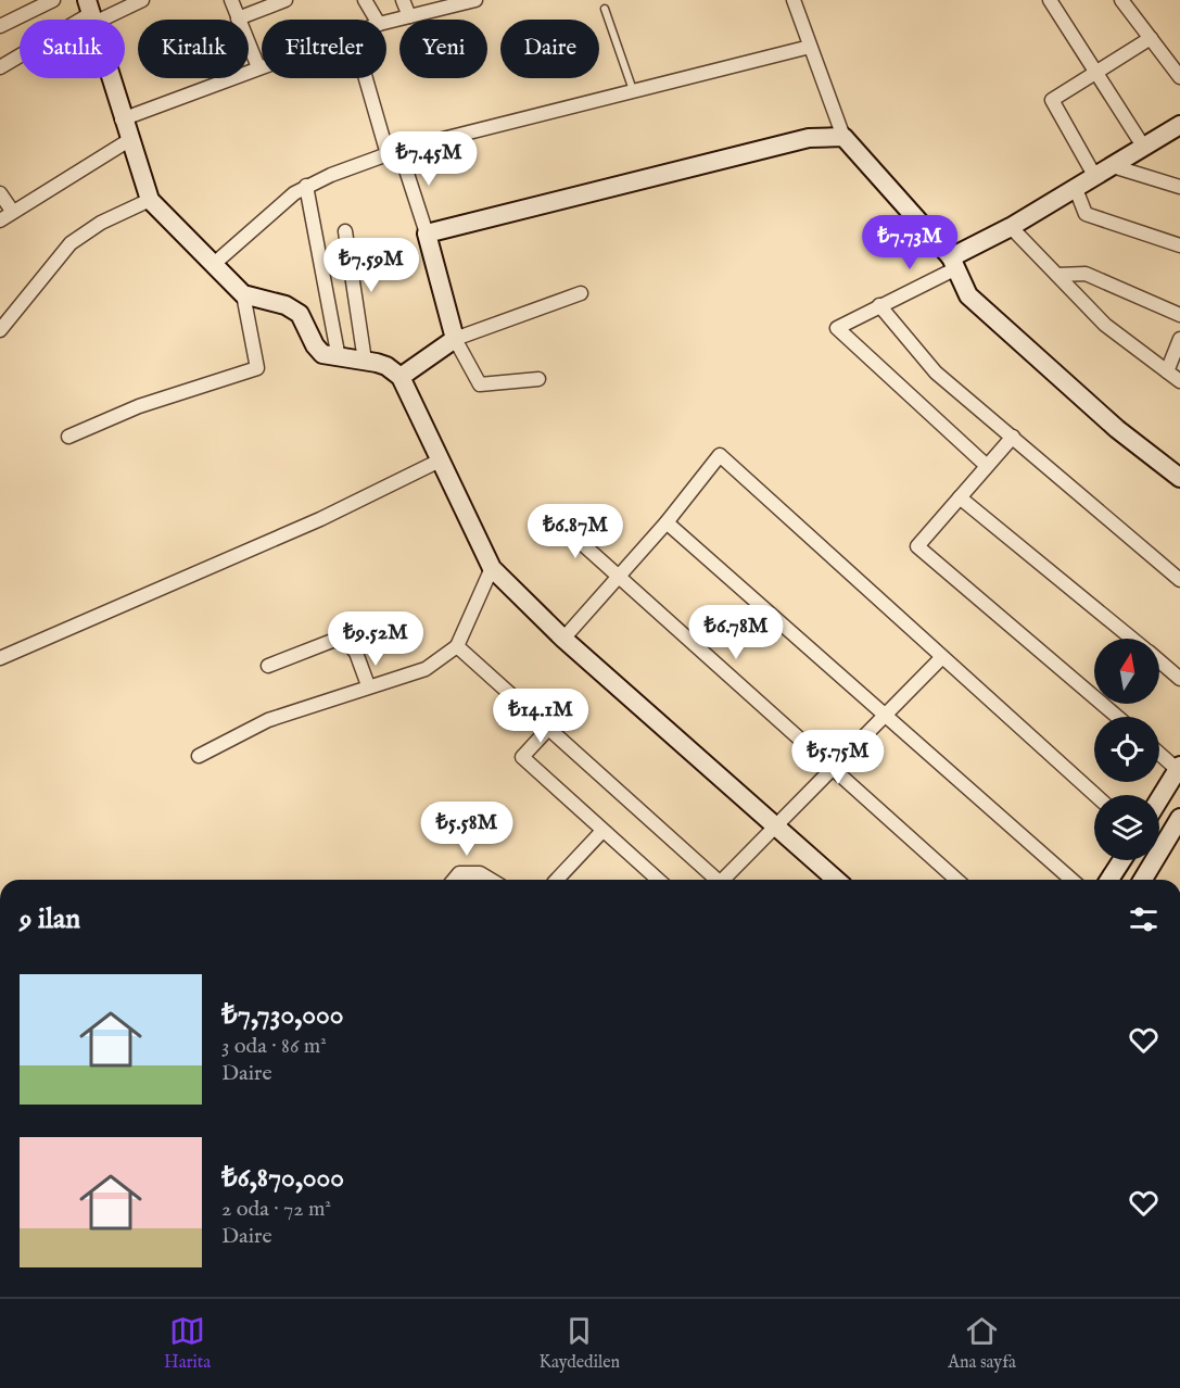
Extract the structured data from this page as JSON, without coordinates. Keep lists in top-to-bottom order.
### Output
{
  "north": "top",
  "page": {
    "chip": [
      "Satılık",
      "Kiralık",
      "Filtreler",
      "Yeni",
      "Daire"
    ],
    "price": [
      "₺7.45M",
      "₺7.73M",
      "₺7.59M",
      "₺6.87M",
      "₺6.78M",
      "₺9.52M",
      "₺14.1M",
      "₺5.75M",
      "₺5.58M"
    ],
    "heading": "9 ilan",
    "list": [
      {
        "name": "₺7,730,000",
        "note": "3 oda · 86 m² · Daire"
      },
      {
        "name": "₺6,870,000",
        "note": "2 oda · 72 m² · Daire"
      }
    ],
    "tabs": ["Harita", "Kaydedilen", "Ana sayfa"]
  }
}
